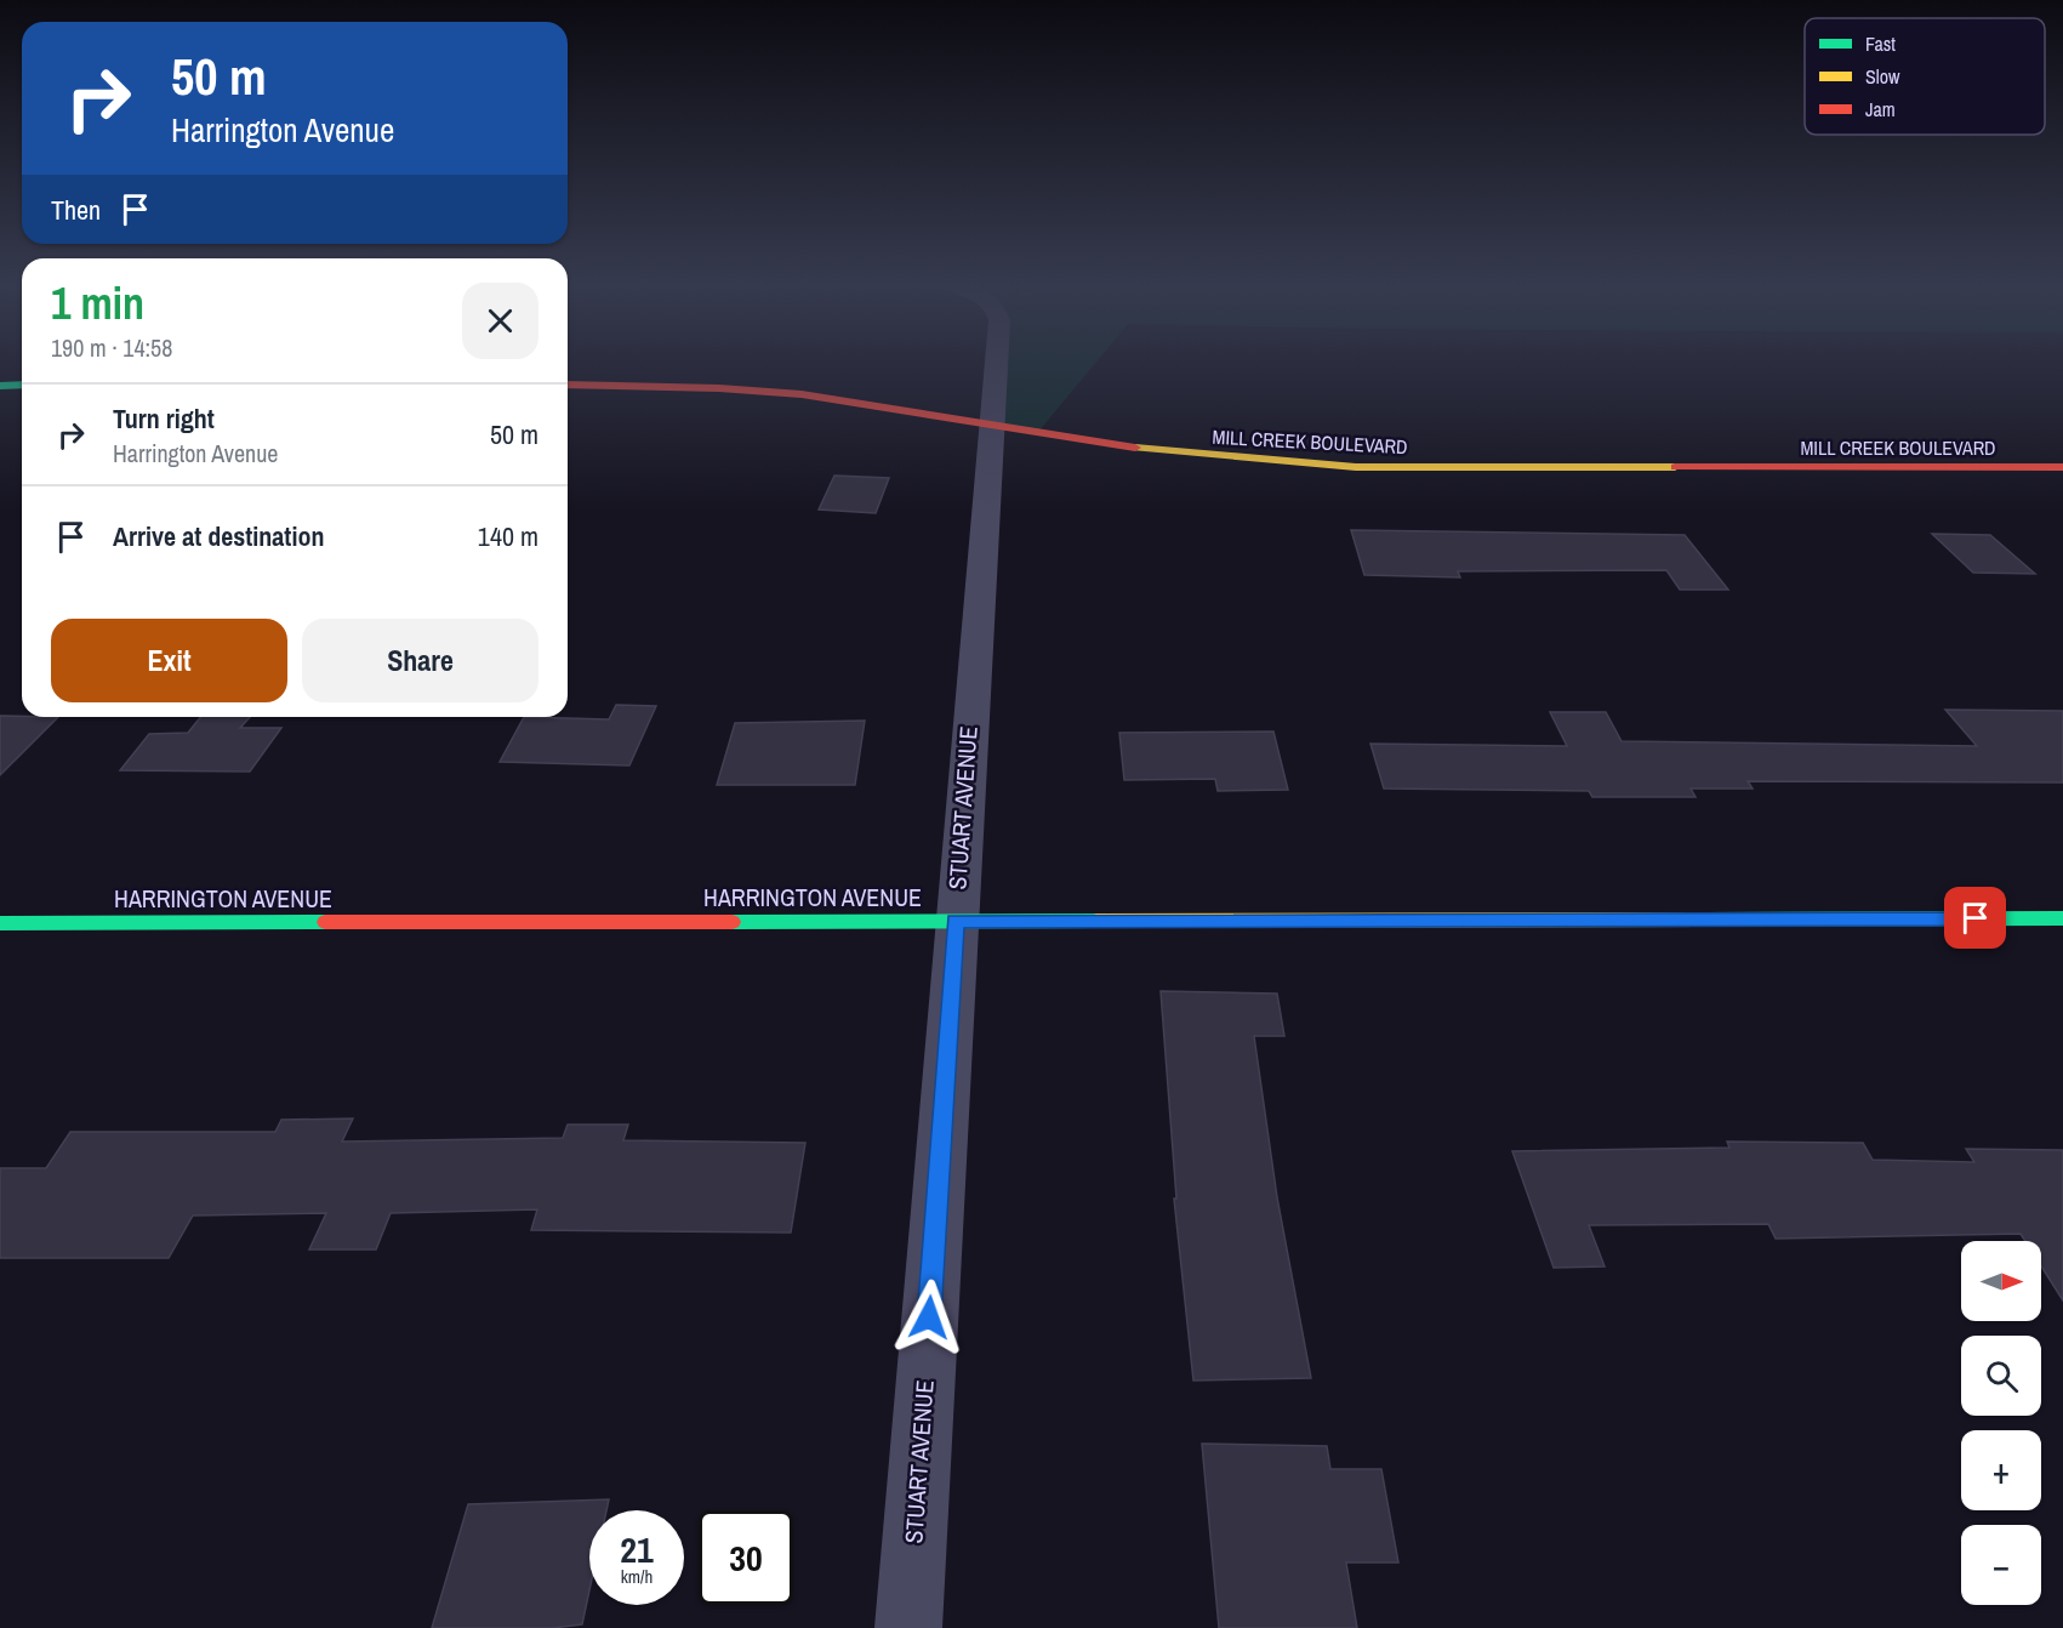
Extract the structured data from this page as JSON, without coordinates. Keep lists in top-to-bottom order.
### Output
{
  "streets": {
    "street": ["MILL CREEK BOULEVARD", "STUART AVENUE", "HARRINGTON AVENUE"]
  },
  "crossings": [
    ["MILL CREEK BOULEVARD", "STUART AVENUE"],
    ["STUART AVENUE", "HARRINGTON AVENUE"]
  ],
  "legend": ["Fast", "Slow", "Jam"],
  "north": "right",
  "page": {
    "turn": ["50 m", "Harrington Avenue"],
    "then": "Then",
    "heading": ["1 min", "190 m · 14:58"],
    "list": [
      {
        "name": "Turn right",
        "note": "Harrington Avenue",
        "value": "50 m"
      },
      {
        "name": "Arrive at destination",
        "value": "140 m"
      }
    ],
    "buttons": ["Exit", "Share"],
    "map_buttons": ["+", "−"],
    "speed": "21 km/h",
    "limit": "30"
  }
}
